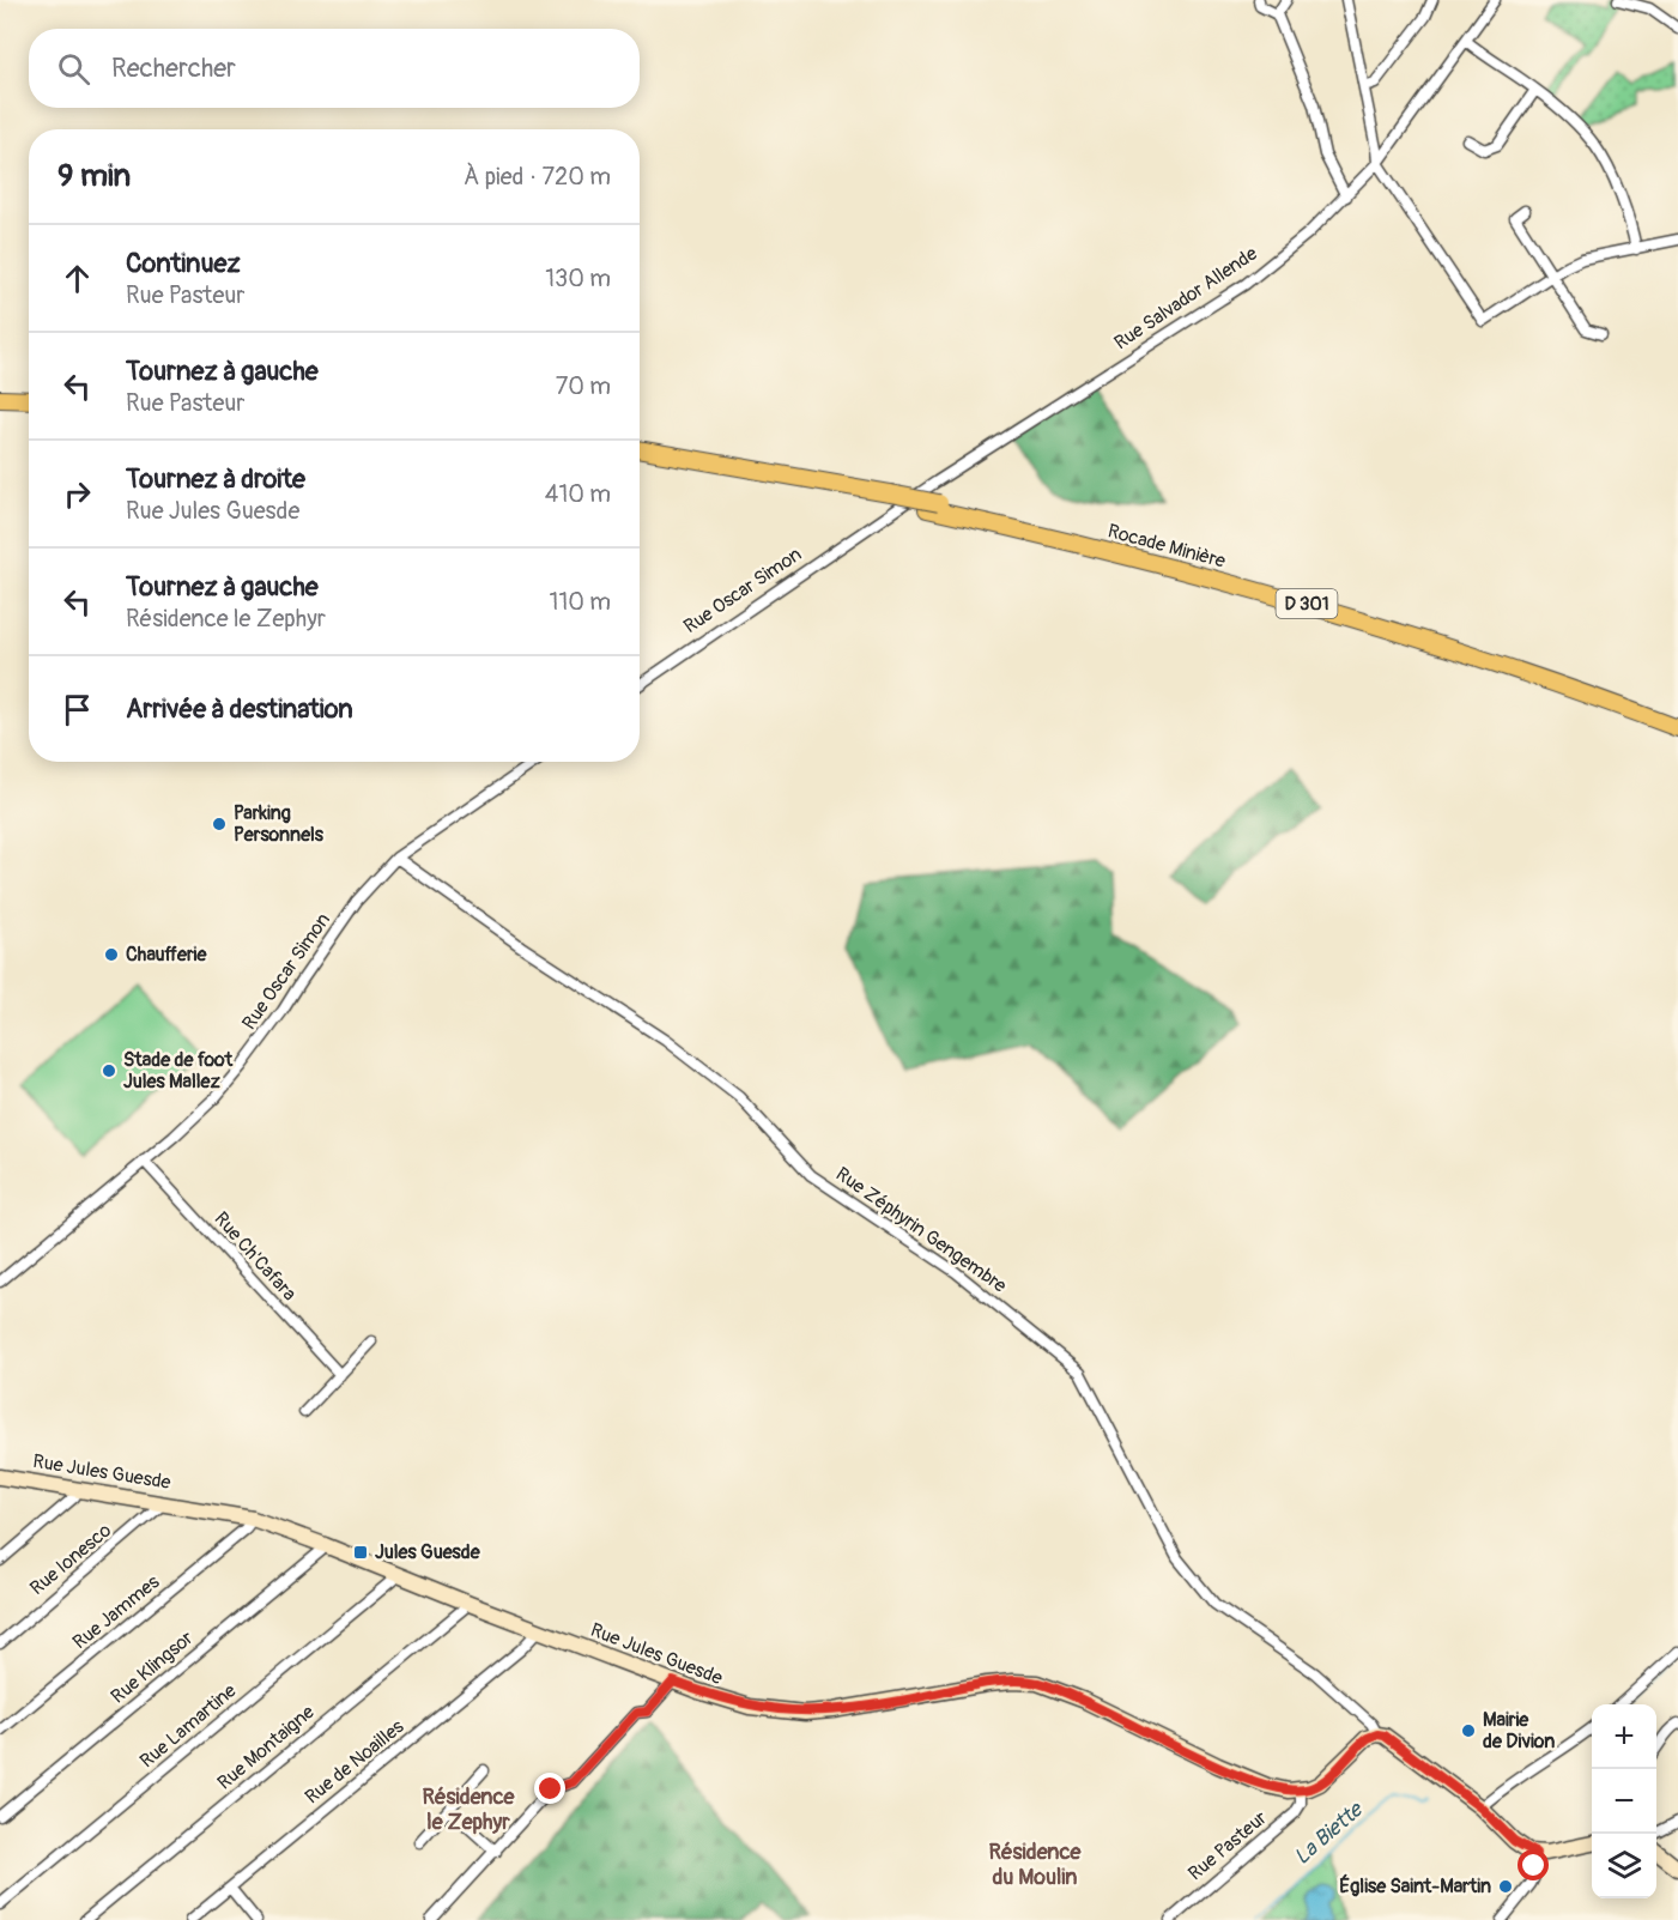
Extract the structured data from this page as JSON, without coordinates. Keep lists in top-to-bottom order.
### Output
{
  "streets": {
    "highway": ["Rocade Minière", "D 301"],
    "main road": ["Rue Jules Guesde"],
    "street": [
      "Rue Salvador Allende",
      "Rue Oscar Simon",
      "Rue Zéphyrin Gengembre",
      "Rue Ch'Cafara",
      "Rue Ionesco",
      "Rue Jammes",
      "Rue Klingsor",
      "Rue Lamartine",
      "Rue Montaigne",
      "Rue de Noailles",
      "Rue Pasteur"
    ]
  },
  "crossings": [
    ["Rue Salvador Allende", "Rue Oscar Simon"],
    ["Rue Oscar Simon", "Rue Zéphyrin Gengembre"],
    ["Rue Oscar Simon", "Rue Ch'Cafara"],
    ["Rue Jules Guesde", "Rue Ionesco"],
    ["Rue Jules Guesde", "Rue Jammes"],
    ["Rue Jules Guesde", "Rue Klingsor"],
    ["Rue Jules Guesde", "Rue Lamartine"],
    ["Rue Jules Guesde", "Rue Montaigne"],
    ["Rue Jules Guesde", "Rue de Noailles"],
    ["Rue Jules Guesde", "Rue Pasteur"]
  ],
  "districts": ["Résidence le Zephyr", "Résidence du Moulin"],
  "water": ["La Biette"],
  "places": {
    "other": [
      "Parking Personnels",
      "Chaufferie",
      "Stade de foot Jules Mallez",
      "Mairie de Divion",
      "Église Saint-Martin"
    ],
    "transit": ["Jules Guesde"]
  },
  "page": {
    "search": "Rechercher",
    "heading": ["9 min", "À pied · 720 m"],
    "list": [
      ["Continuez", "Rue Pasteur", "130 m"],
      ["Tournez à gauche", "Rue Pasteur", "70 m"],
      ["Tournez à droite", "Rue Jules Guesde", "410 m"],
      ["Tournez à gauche", "Résidence le Zephyr", "110 m"],
      "Arrivée à destination"
    ],
    "map_buttons": ["+", "−"]
  }
}
